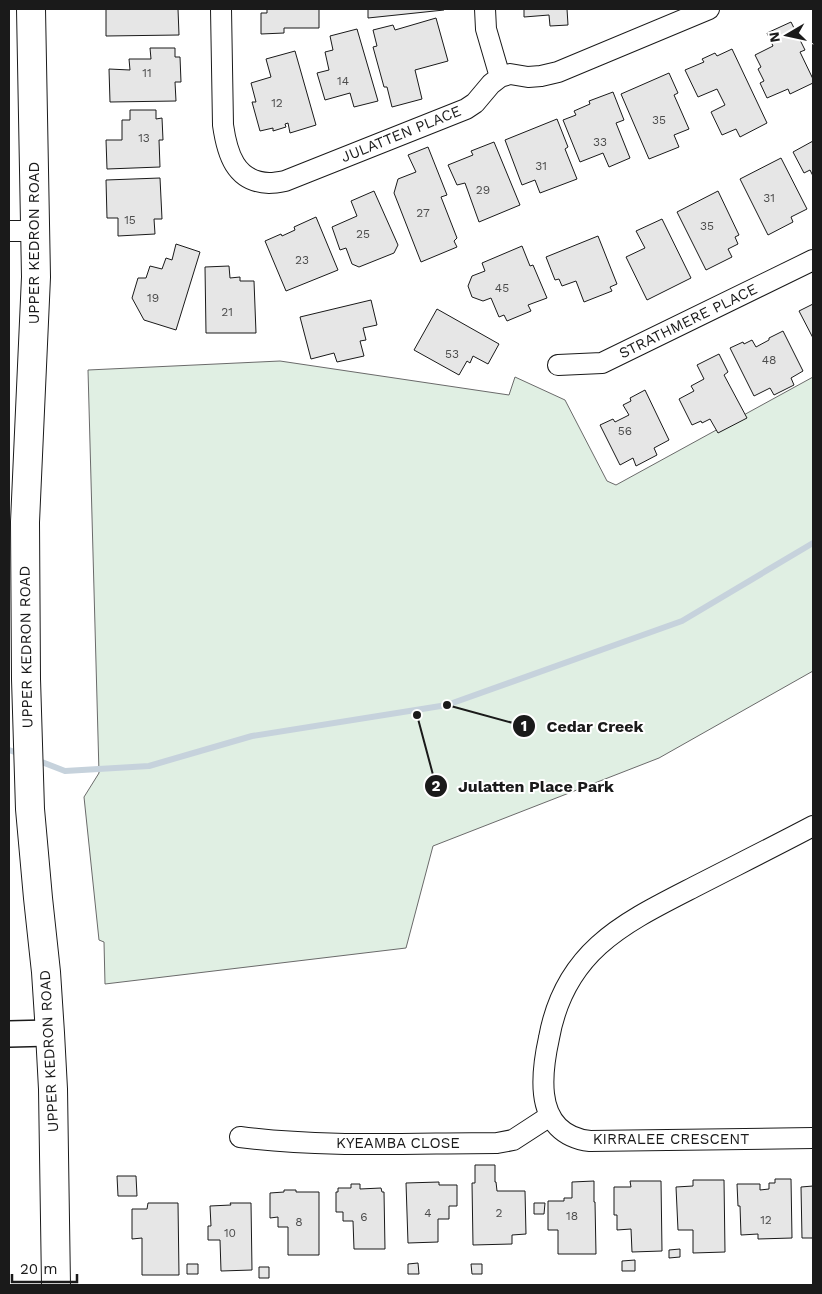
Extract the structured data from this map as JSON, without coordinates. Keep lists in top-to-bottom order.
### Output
{
  "streets": {
    "main road": ["UPPER KEDRON ROAD"],
    "street": [
      "JULATTEN PLACE",
      "STRATHMERE PLACE",
      "KIRRALEE CRESCENT",
      "KYEAMBA CLOSE"
    ]
  },
  "crossings": [
    ["KIRRALEE CRESCENT", "KYEAMBA CLOSE"]
  ],
  "places": ["Cedar Creek", "Julatten Place Park"],
  "house_numbers": [
    "11",
    "14",
    "12",
    "35",
    "13",
    "33",
    "31",
    "29",
    "31",
    "27",
    "15",
    "35",
    "25",
    "23",
    "45",
    "19",
    "21",
    "53",
    "48",
    "56",
    "4",
    "2",
    "18",
    "6",
    "12",
    "8",
    "10"
  ],
  "scale_bar": "20 m",
  "north": "left"
}
